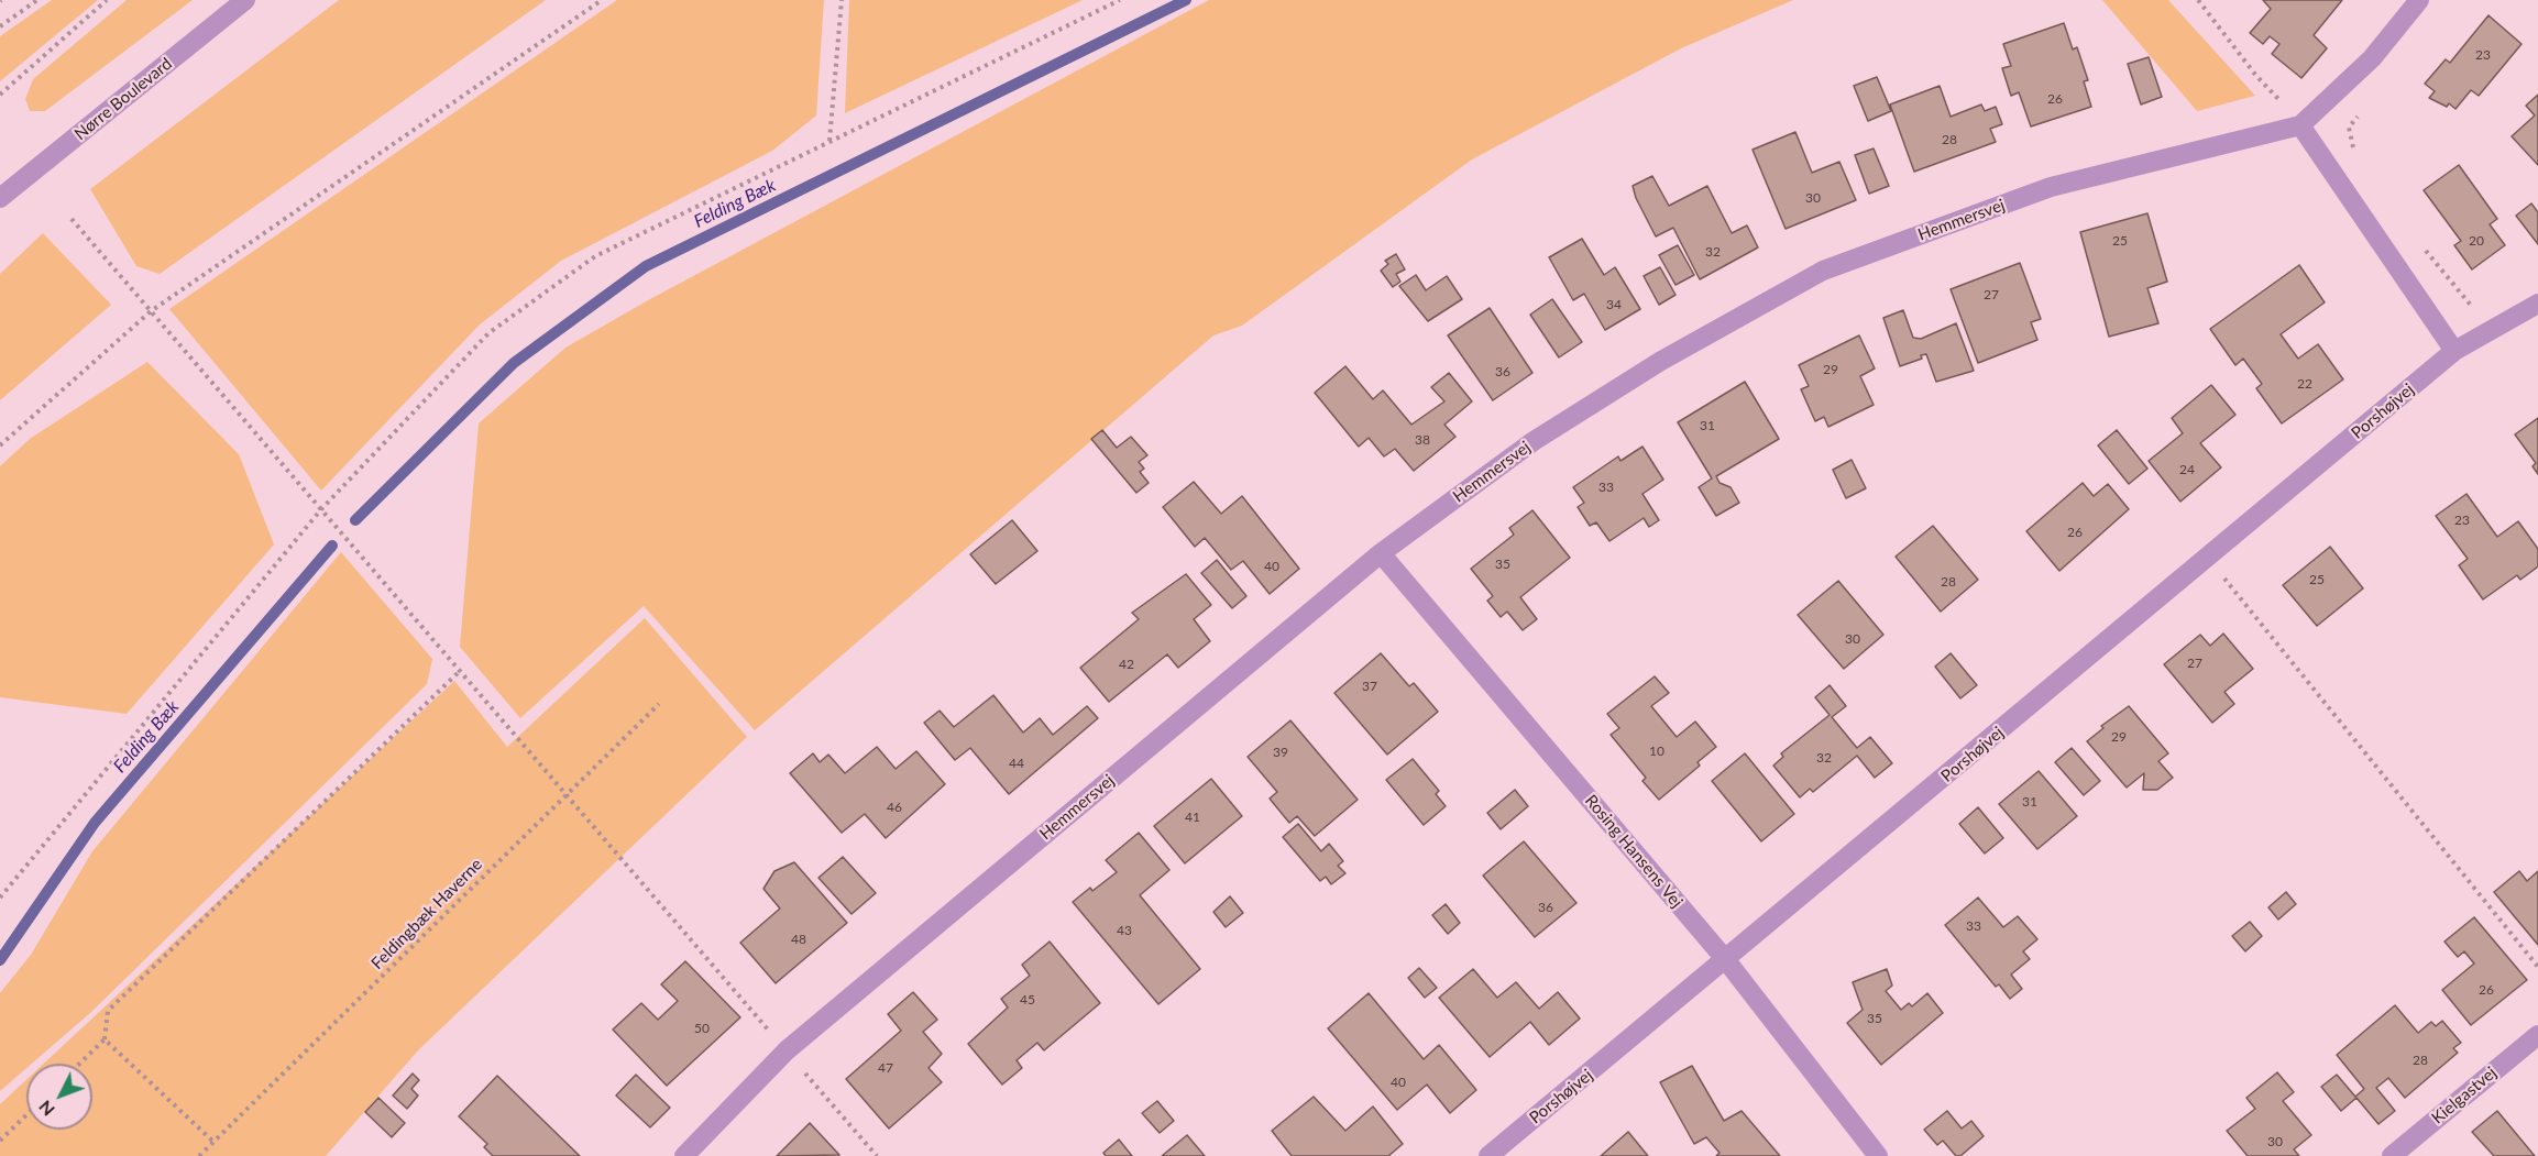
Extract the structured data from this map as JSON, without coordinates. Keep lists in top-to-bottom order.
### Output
{
  "streets": {
    "street": [
      "Nørre Boulevard",
      "Hemmersvej",
      "Porshøjvej",
      "Rosing Hansens Vej",
      "Kielgastvej"
    ],
    "path": ["Feldingbæk Haverne"]
  },
  "crossings": [
    ["Hemmersvej", "Rosing Hansens Vej"],
    ["Porshøjvej", "Rosing Hansens Vej"]
  ],
  "water": ["Felding Bæk"],
  "house_numbers": [
    "23",
    "26",
    "28",
    "30",
    "25",
    "20",
    "32",
    "27",
    "34",
    "29",
    "36",
    "22",
    "31",
    "38",
    "24",
    "33",
    "23",
    "26",
    "35",
    "40",
    "25",
    "28",
    "30",
    "27",
    "42",
    "37",
    "29",
    "10",
    "39",
    "32",
    "44",
    "31",
    "46",
    "41",
    "36",
    "33",
    "43",
    "48",
    "26",
    "45",
    "35",
    "50",
    "28",
    "47",
    "40",
    "30"
  ],
  "north": "bottom left"
}
